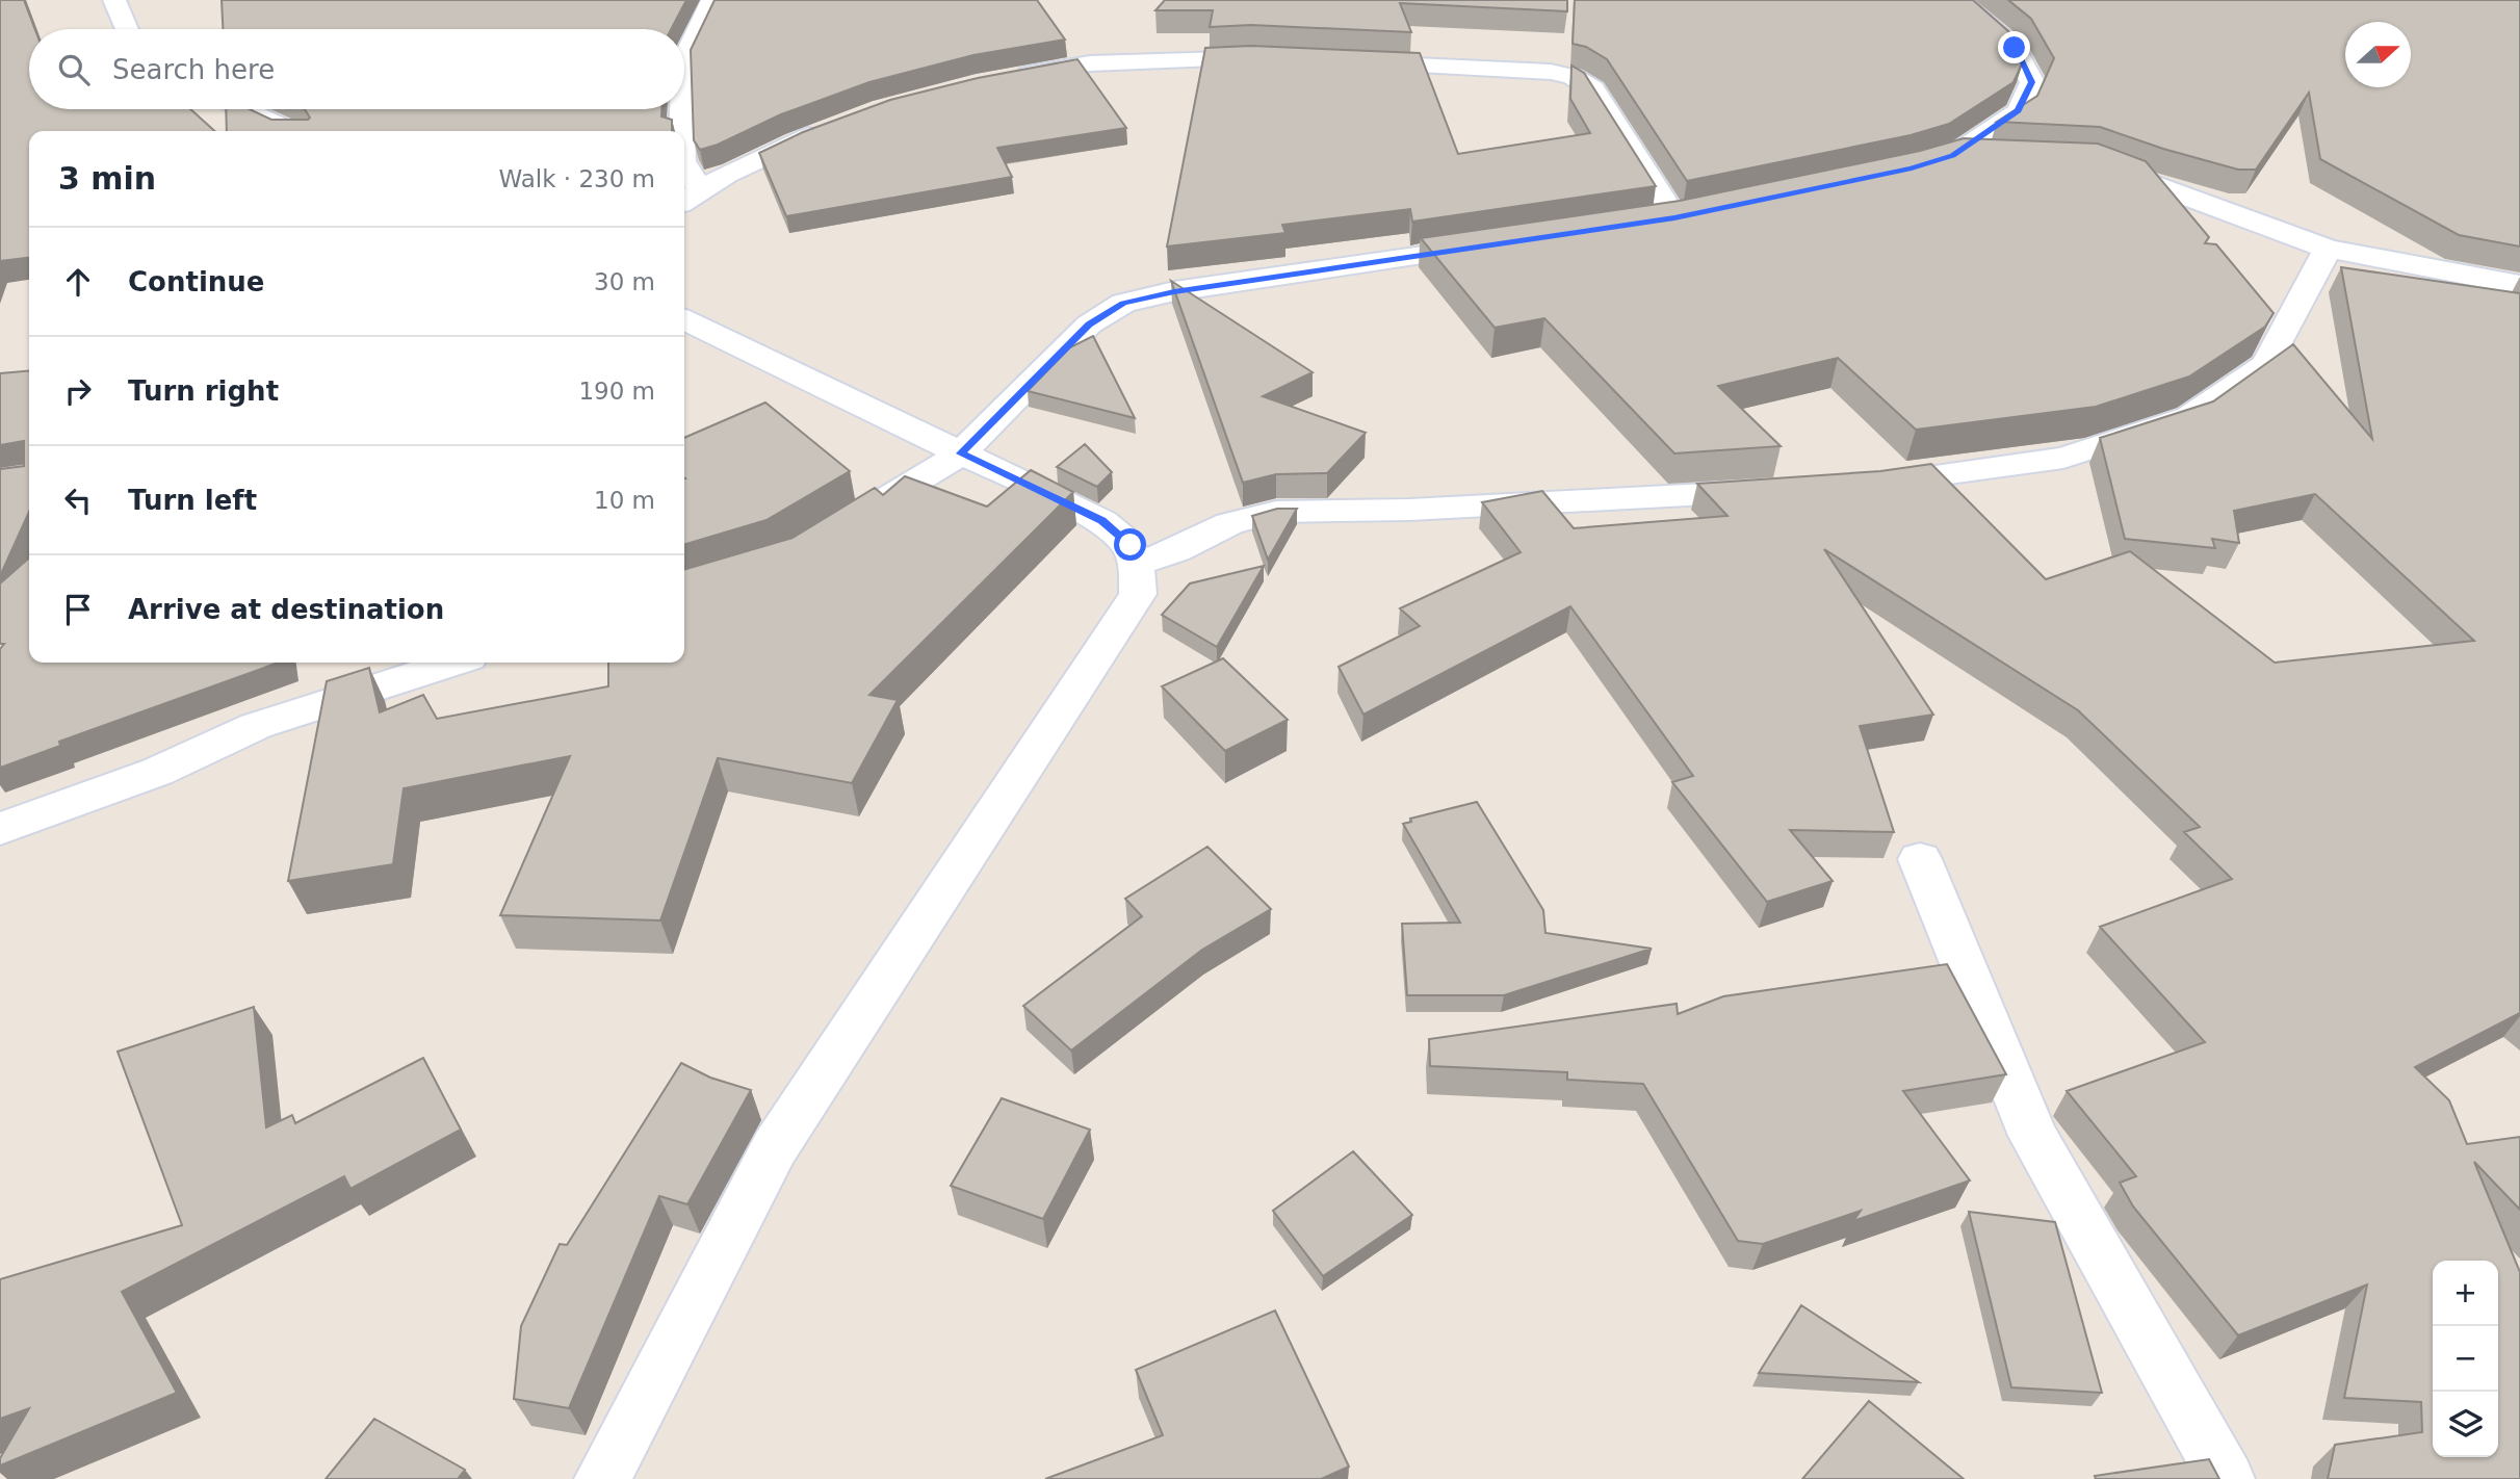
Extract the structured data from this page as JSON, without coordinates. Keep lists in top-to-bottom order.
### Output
{
  "north": "right",
  "page": {
    "search": "Search here",
    "heading": ["3 min", "Walk · 230 m"],
    "list": [
      ["Continue", "30 m"],
      ["Turn right", "190 m"],
      ["Turn left", "10 m"],
      "Arrive at destination"
    ],
    "map_buttons": ["+", "−"]
  }
}
